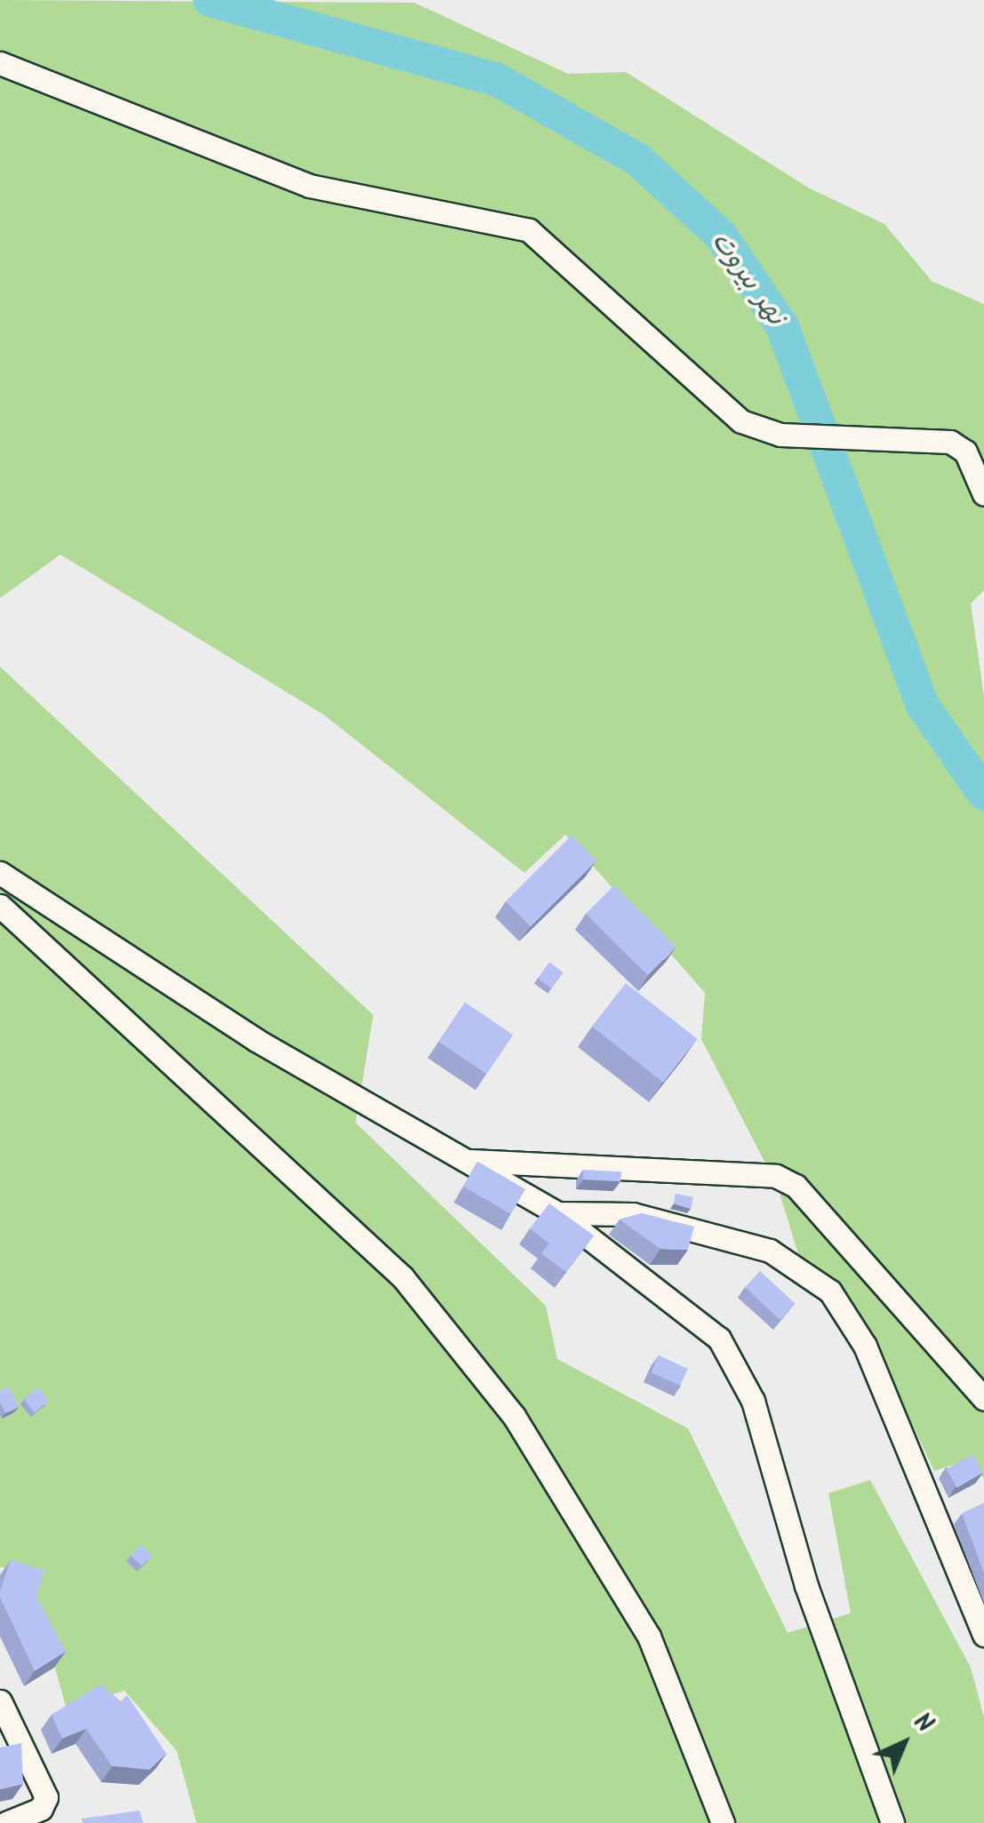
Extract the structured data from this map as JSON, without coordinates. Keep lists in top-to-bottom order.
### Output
{
  "water": ["نهر بيروت"],
  "north": "top right"
}
